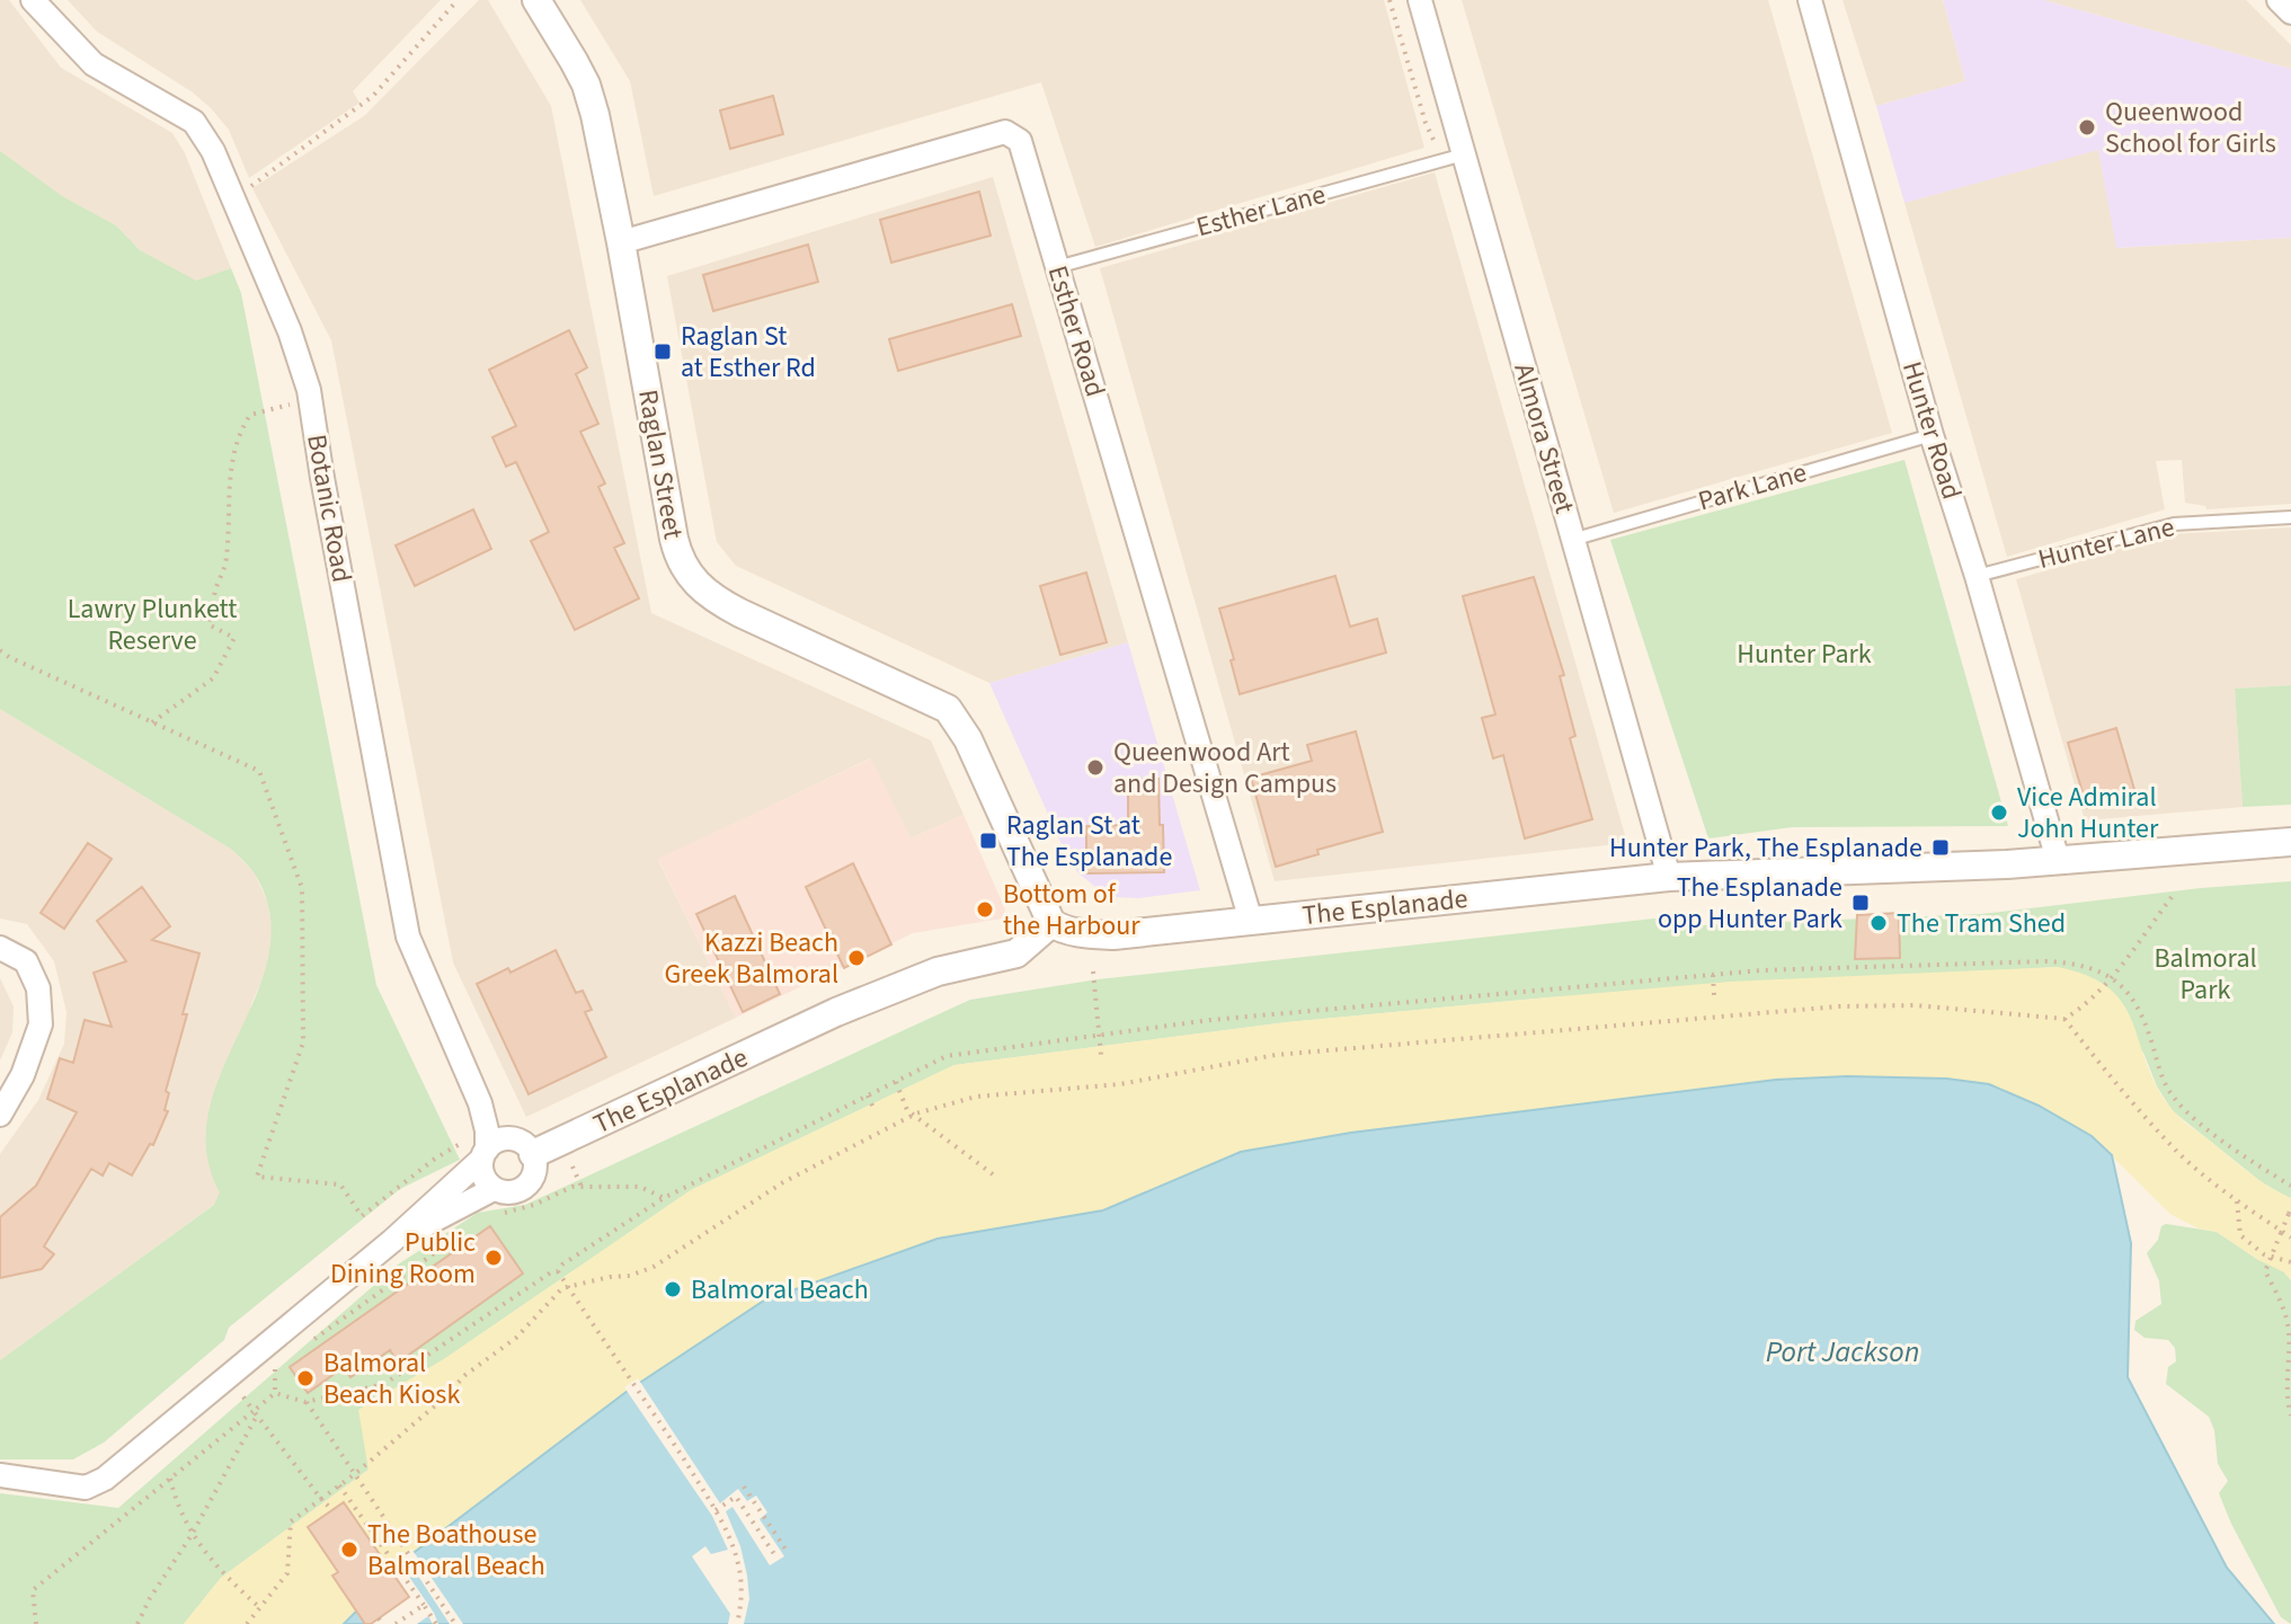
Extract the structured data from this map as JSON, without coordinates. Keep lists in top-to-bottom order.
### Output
{
  "streets": {
    "street": [
      "Esther Road",
      "Hunter Road",
      "Almora Street",
      "Raglan Street",
      "Botanic Road",
      "The Esplanade"
    ],
    "lane": ["Esther Lane", "Park Lane", "Hunter Lane"]
  },
  "crossings": [
    ["Esther Lane", "Esther Road"],
    ["Esther Lane", "Almora Street"],
    ["Esther Road", "Raglan Street"],
    ["Esther Road", "The Esplanade"],
    ["Hunter Road", "Park Lane"],
    ["Hunter Road", "Hunter Lane"],
    ["Hunter Road", "The Esplanade"],
    ["Almora Street", "Park Lane"],
    ["Almora Street", "The Esplanade"],
    ["Raglan Street", "The Esplanade"],
    ["Botanic Road", "The Esplanade"]
  ],
  "water": ["Port Jackson"],
  "parks": ["Lawry Plunkett Reserve", "Hunter Park", "Balmoral Park"],
  "places": {
    "other": [
      "Queenwood School for Girls",
      "Queenwood Art and Design Campus",
      "Vice Admiral John Hunter",
      "Bottom of the Harbour",
      "The Tram Shed",
      "Kazzi Beach Greek Balmoral",
      "Public Dining Room",
      "Balmoral Beach",
      "Balmoral Beach Kiosk",
      "The Boathouse Balmoral Beach"
    ],
    "transit": [
      "Raglan St at Esther Rd",
      "Raglan St at The Esplanade",
      "Hunter Park, The Esplanade",
      "The Esplanade opp Hunter Park"
    ]
  }
}
